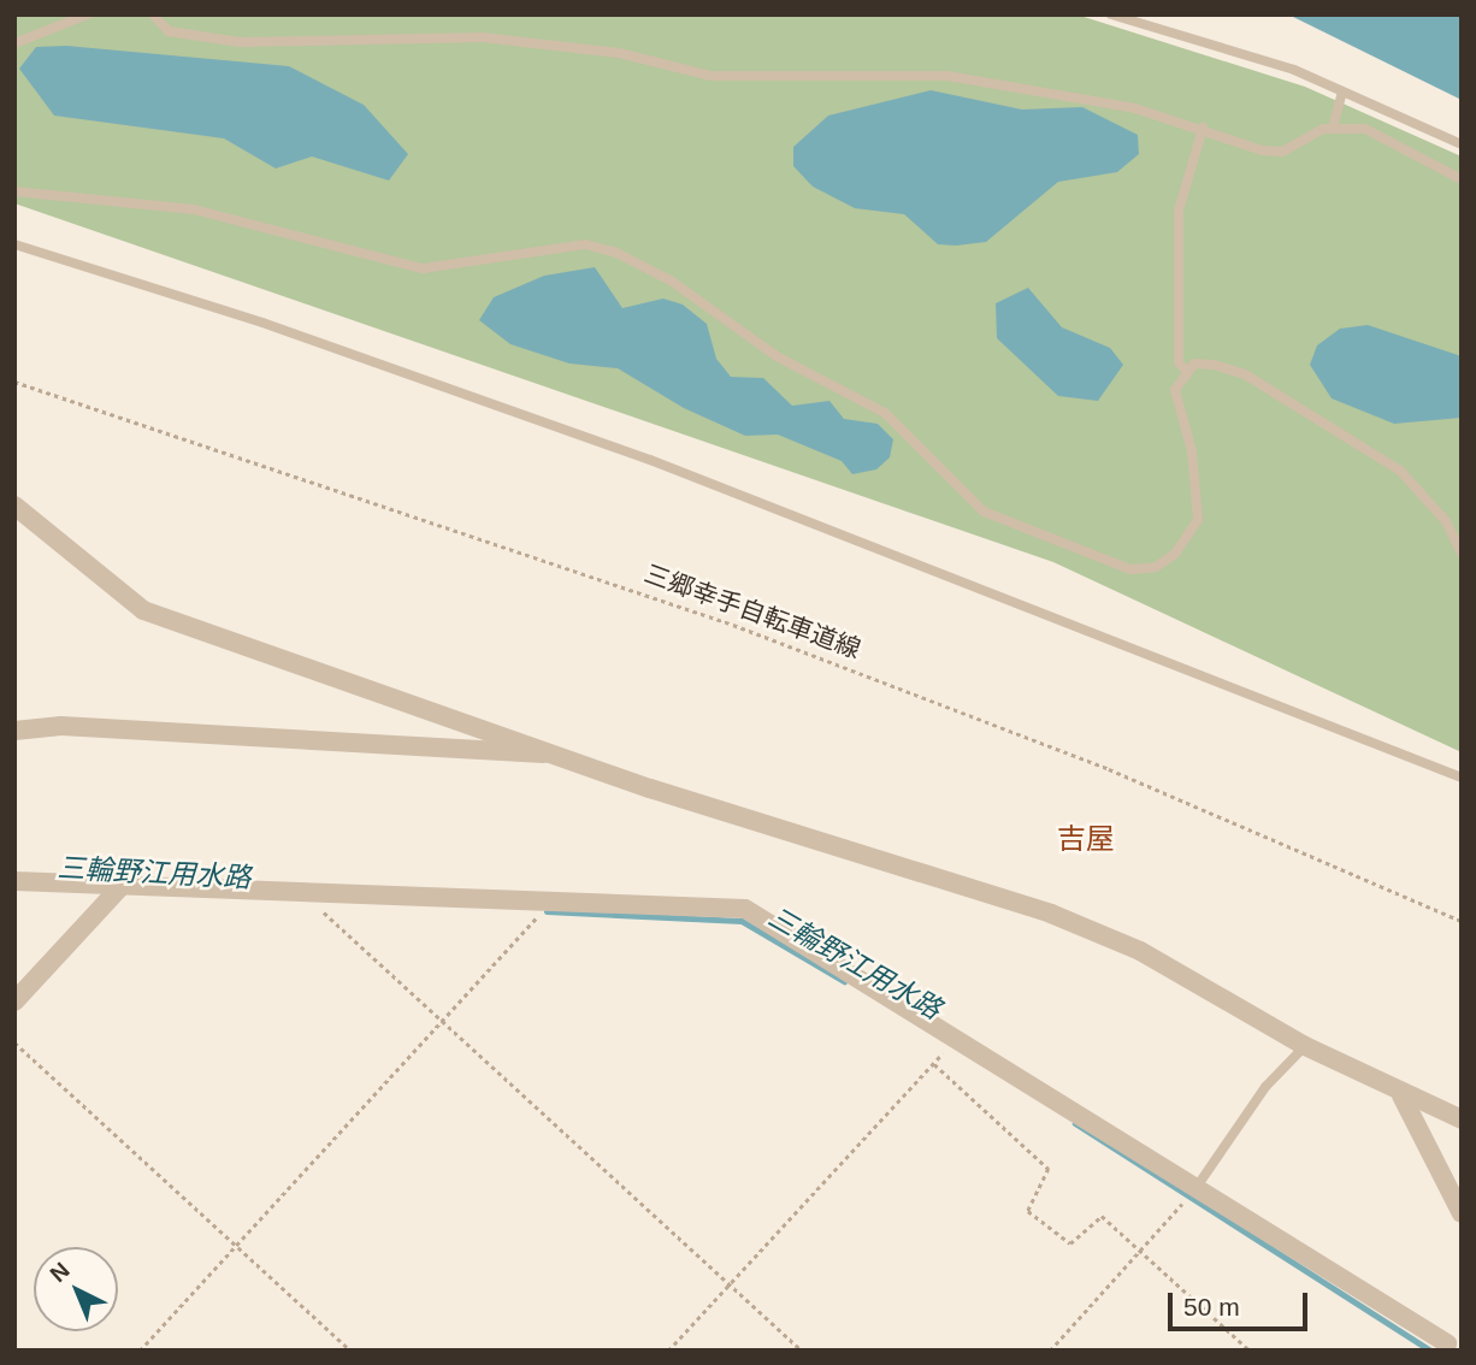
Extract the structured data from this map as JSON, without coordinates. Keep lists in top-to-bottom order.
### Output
{
  "streets": {
    "path": ["三郷幸手自転車道線"]
  },
  "districts": ["吉屋"],
  "water": ["三輪野江用水路"],
  "scale_bar": "50 m",
  "north": "top left"
}
